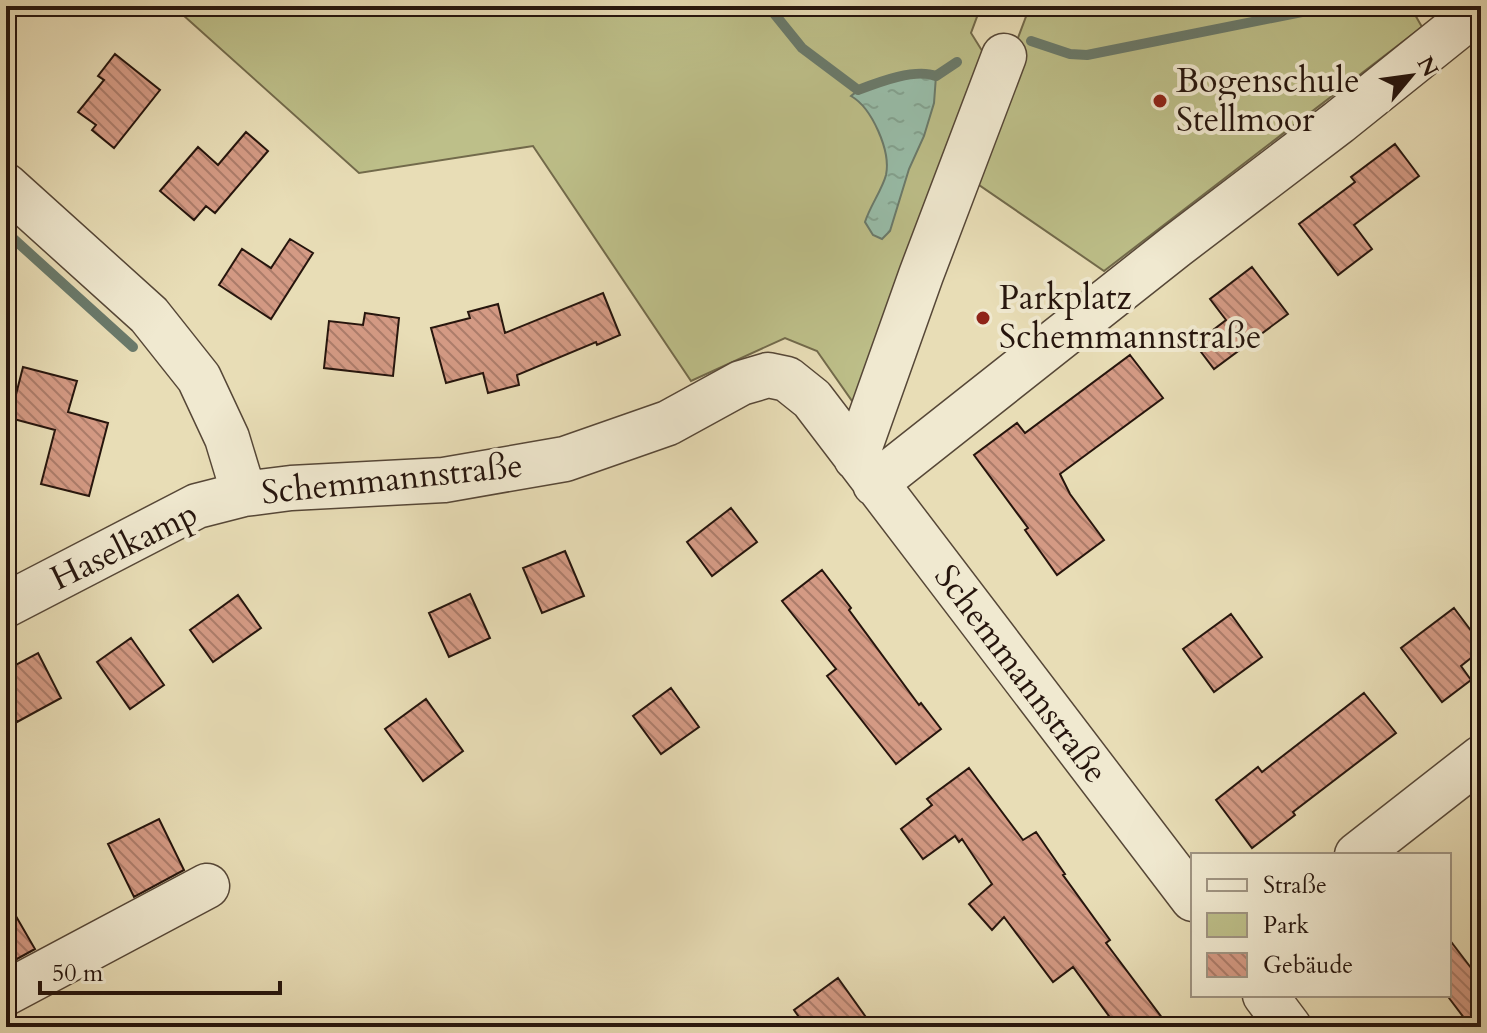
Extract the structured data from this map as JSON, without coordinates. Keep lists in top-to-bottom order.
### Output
{
  "streets": {
    "street": ["Schemmannstraße", "Haselkamp"]
  },
  "crossings": [
    ["Schemmannstraße", "Haselkamp"]
  ],
  "places": ["Bogenschule Stellmoor", "Parkplatz Schemmannstraße"],
  "legend": ["Straße", "Park", "Gebäude"],
  "scale_bar": "50 m",
  "north": "top right"
}
